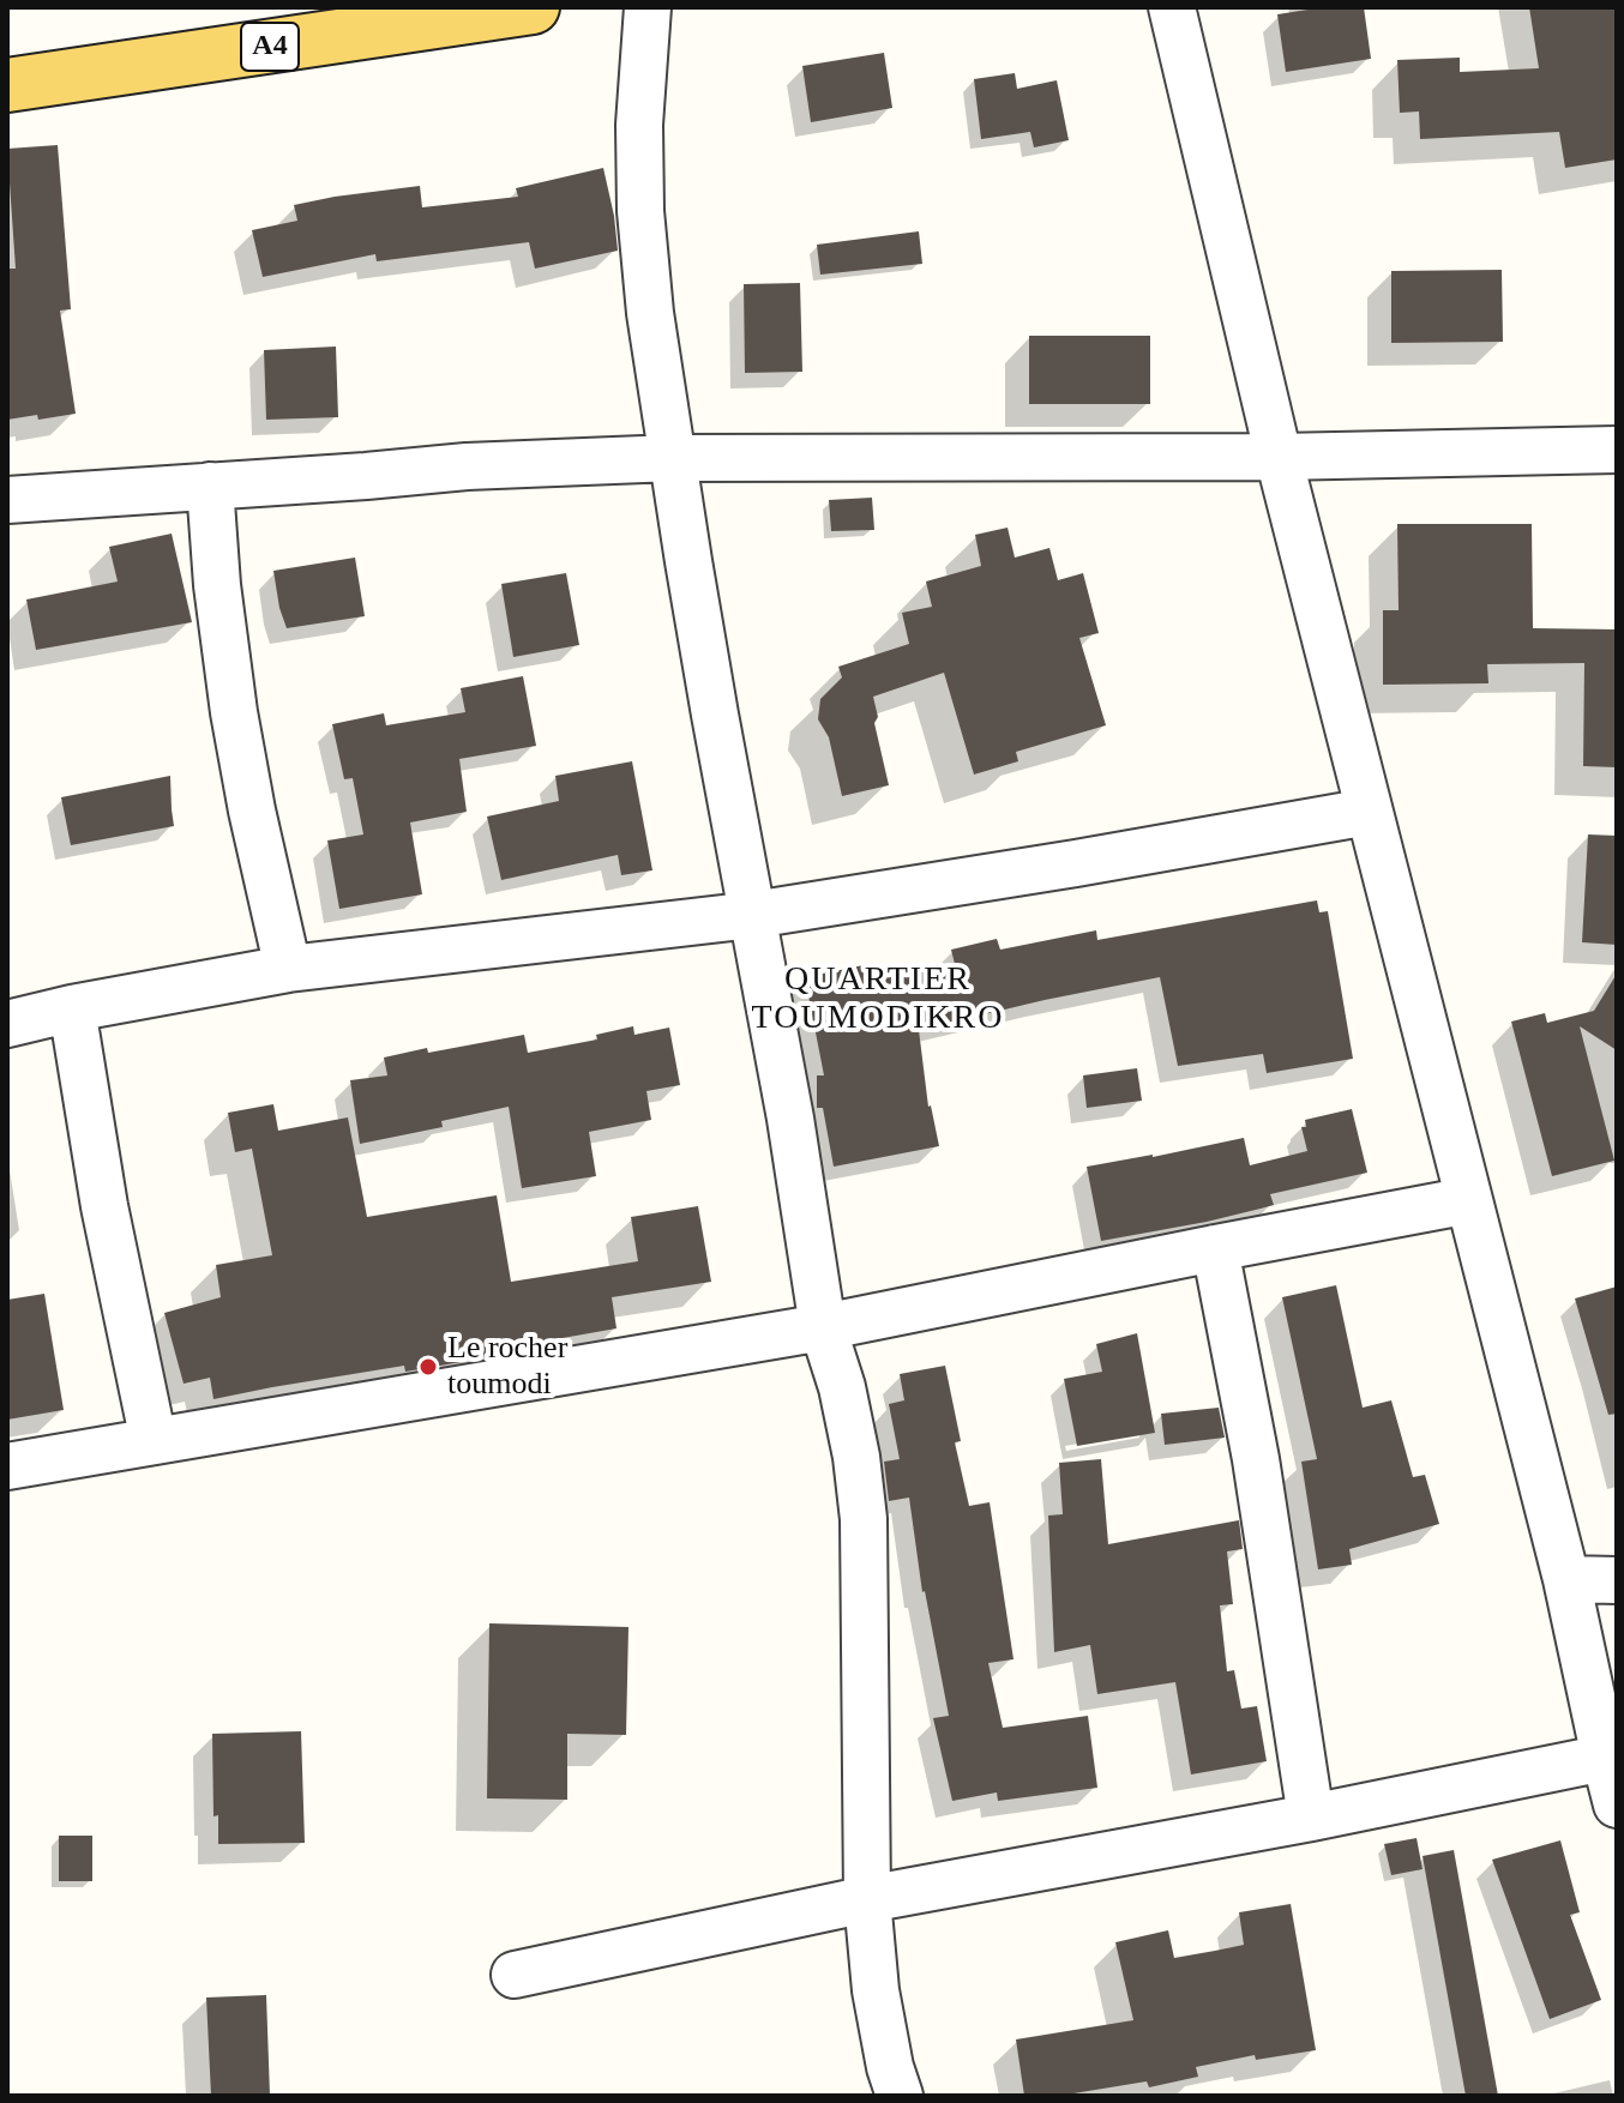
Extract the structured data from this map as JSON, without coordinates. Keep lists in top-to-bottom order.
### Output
{
  "streets": {
    "main road": ["A4"]
  },
  "districts": ["QUARTIER TOUMODIKRO"],
  "places": ["Le rocher toumodi"]
}
